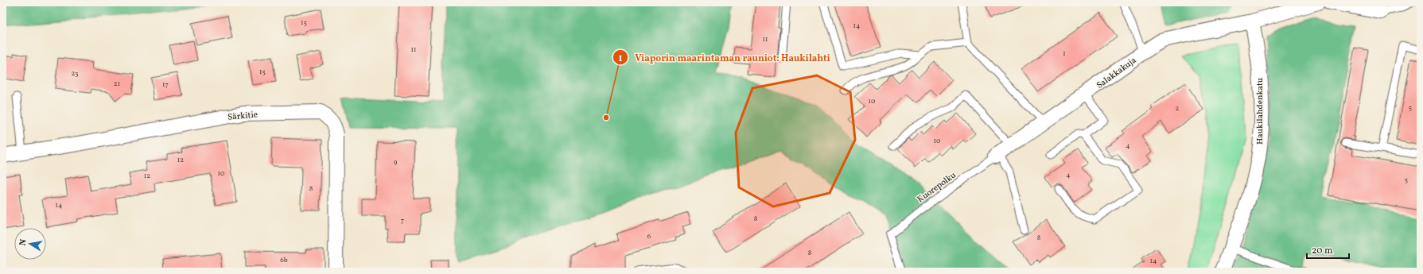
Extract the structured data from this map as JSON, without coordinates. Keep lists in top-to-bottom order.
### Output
{
  "streets": {
    "street": ["Salakkakuja", "Haukilahdenkatu", "Särkitie"],
    "lane": ["Kuorepolku"]
  },
  "crossings": [
    ["Salakkakuja", "Haukilahdenkatu"],
    ["Salakkakuja", "Kuorepolku"]
  ],
  "places": ["Viaporin maarintaman rauniot: Haukilahti"],
  "house_numbers": [
    "15",
    "14",
    "11",
    "11",
    "1",
    "15",
    "23",
    "21",
    "17",
    "10",
    "5",
    "2",
    "10",
    "4",
    "12",
    "9",
    "10",
    "4",
    "12",
    "5",
    "8",
    "14",
    "8",
    "7",
    "6",
    "8",
    "8",
    "6b",
    "14"
  ],
  "scale_bar": "20 m",
  "north": "left"
}
